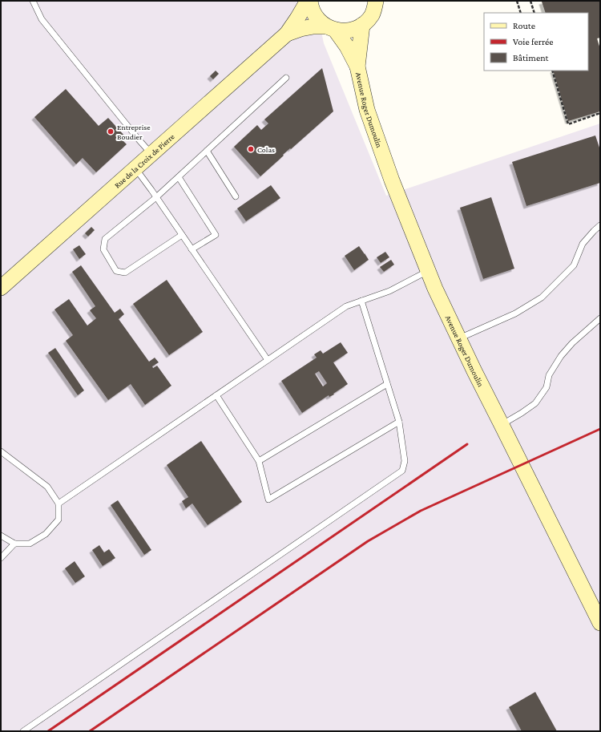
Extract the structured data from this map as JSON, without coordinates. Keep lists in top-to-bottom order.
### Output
{
  "streets": {
    "main road": ["Avenue Roger Dumoulin", "Rue de la Croix de Pierre"]
  },
  "places": ["Entreprise Boudier", "Colas"],
  "legend": ["Route", "Voie ferrée", "Bâtiment"]
}
